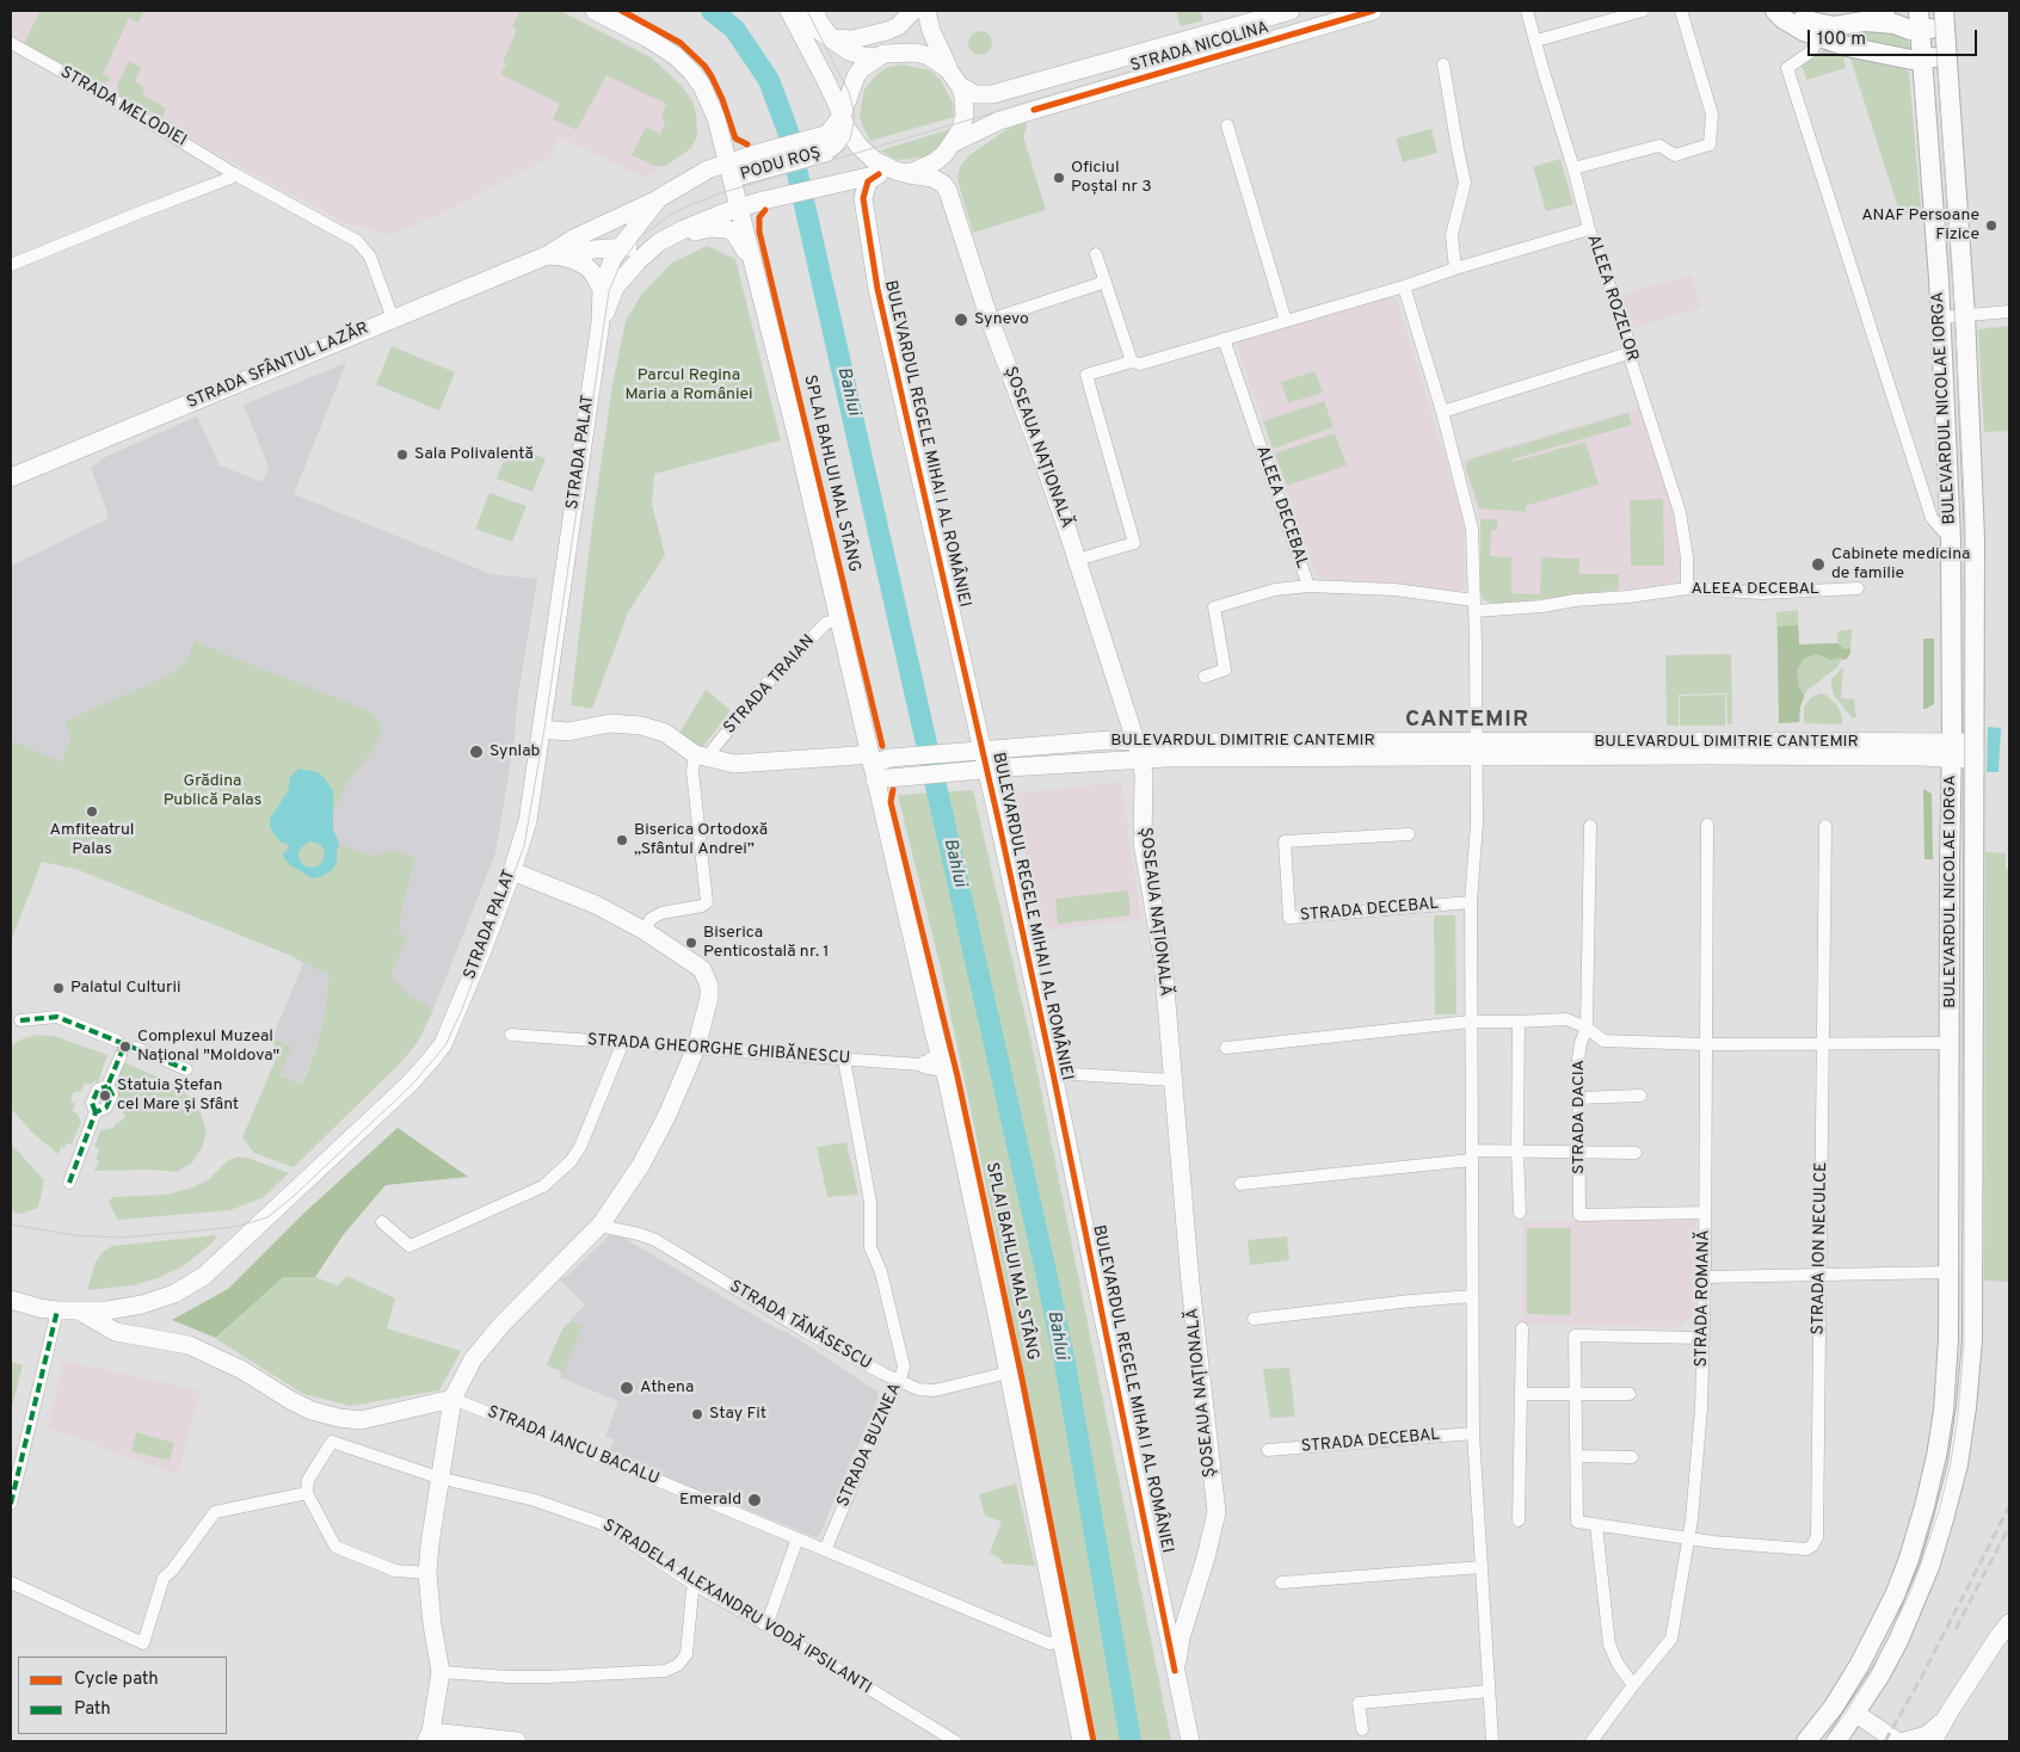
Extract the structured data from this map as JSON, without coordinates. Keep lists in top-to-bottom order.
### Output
{
  "streets": {
    "main road": [
      "STRADA NICOLINA",
      "PODU ROȘ",
      "STRADA SFÂNTUL LAZĂR",
      "BULEVARDUL NICOLAE IORGA",
      "BULEVARDUL REGELE MIHAI I AL ROMÂNIEI",
      "ȘOSEAUA NAȚIONALĂ",
      "STRADA PALAT",
      "BULEVARDUL DIMITRIE CANTEMIR"
    ],
    "street": [
      "STRADA MELODIEI",
      "ALEEA ROZELOR",
      "ALEEA DECEBAL",
      "STRADA TRAIAN",
      "STRADA DECEBAL",
      "STRADA GHEORGHE GHIBĂNESCU",
      "STRADA DACIA",
      "STRADA ION NECULCE",
      "STRADA ROMANĂ",
      "STRADA TĂNĂSESCU",
      "STRADA BUZNEA",
      "STRADA IANCU BACALU",
      "STRADELA ALEXANDRU VODĂ IPSILANTI"
    ],
    "cycle path": ["SPLAI BAHLUI MAL STÂNG"]
  },
  "crossings": [
    ["STRADA NICOLINA", "PODU ROȘ"],
    ["STRADA NICOLINA", "BULEVARDUL REGELE MIHAI I AL ROMÂNIEI"],
    ["STRADA NICOLINA", "ȘOSEAUA NAȚIONALĂ"],
    ["STRADA MELODIEI", "STRADA SFÂNTUL LAZĂR"],
    ["PODU ROȘ", "BULEVARDUL REGELE MIHAI I AL ROMÂNIEI"],
    ["PODU ROȘ", "ȘOSEAUA NAȚIONALĂ"],
    ["PODU ROȘ", "STRADA PALAT"],
    ["ALEEA ROZELOR", "ALEEA DECEBAL"],
    ["STRADA SFÂNTUL LAZĂR", "STRADA PALAT"],
    ["BULEVARDUL NICOLAE IORGA", "BULEVARDUL DIMITRIE CANTEMIR"],
    ["BULEVARDUL REGELE MIHAI I AL ROMÂNIEI", "ȘOSEAUA NAȚIONALĂ"],
    ["BULEVARDUL REGELE MIHAI I AL ROMÂNIEI", "BULEVARDUL DIMITRIE CANTEMIR"],
    ["ȘOSEAUA NAȚIONALĂ", "BULEVARDUL DIMITRIE CANTEMIR"],
    ["STRADA GHEORGHE GHIBĂNESCU", "STRADA BUZNEA"],
    ["STRADA DACIA", "STRADA ROMANĂ"],
    ["STRADA ION NECULCE", "STRADA ROMANĂ"],
    ["STRADA TĂNĂSESCU", "STRADA BUZNEA"],
    ["STRADA BUZNEA", "STRADA IANCU BACALU"]
  ],
  "districts": ["CANTEMIR"],
  "water": ["Bahlui"],
  "parks": ["Parcul Regina Maria a României", "Grădina Publică Palas"],
  "places": [
    "Oficiul Poștal nr 3",
    "ANAF Persoane Fizice",
    "Synevo",
    "Sala Polivalentă",
    "Cabinete medicina de familie",
    "Synlab",
    "Amfiteatrul Palas",
    "Biserica Ortodoxă „Sfântul Andrei”",
    "Biserica Penticostală nr. 1",
    "Palatul Culturii",
    "Complexul Muzeal Național \"Moldova\"",
    "Statuia Ștefan cel Mare și Sfânt",
    "Athena",
    "Stay Fit",
    "Emerald"
  ],
  "legend": ["Cycle path", "Path"],
  "scale_bar": "100 m"
}
